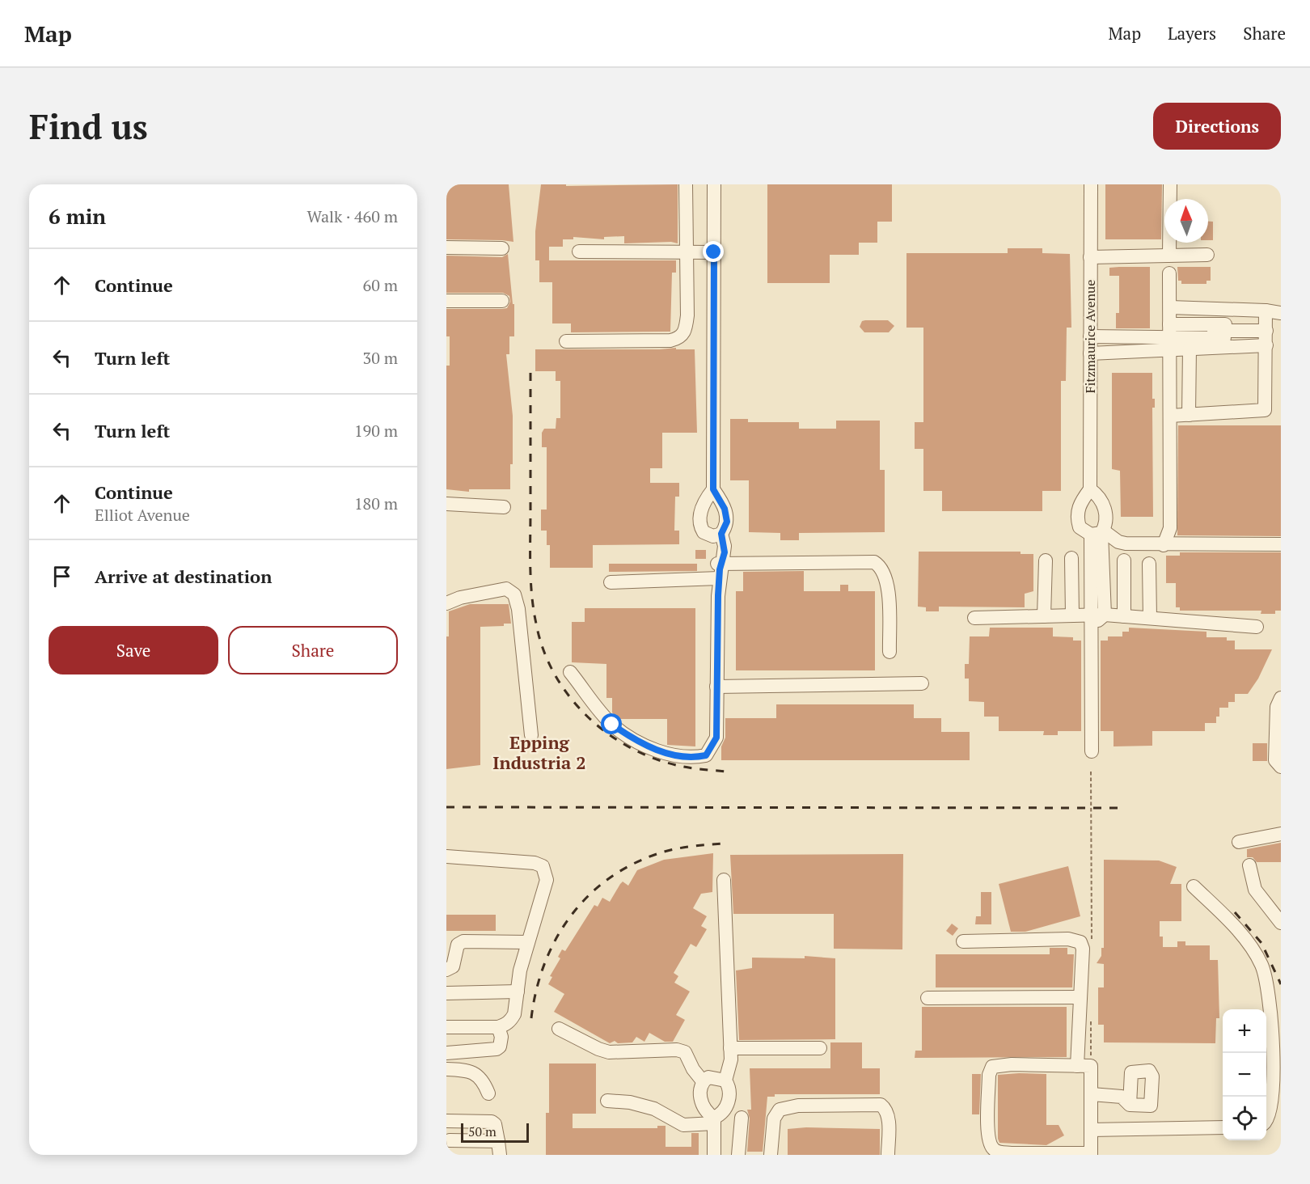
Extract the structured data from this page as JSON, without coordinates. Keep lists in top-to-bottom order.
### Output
{
  "streets": {
    "street": ["Fitzmaurice Avenue"]
  },
  "districts": ["Epping Industria 2"],
  "scale_bar": "50 m",
  "north": "top",
  "page": {
    "header": "Map",
    "nav": ["Map", "Layers", "Share"],
    "buttons": [
      "Directions",
      ["Save", "Share"]
    ],
    "title": "Find us",
    "heading": ["6 min", "Walk · 460 m"],
    "list": [
      ["Continue", "60 m"],
      ["Turn left", "30 m"],
      ["Turn left", "190 m"],
      ["Continue", "Elliot Avenue", "180 m"],
      "Arrive at destination"
    ],
    "map_buttons": ["+", "−"],
    "scale": "50 m"
  }
}
